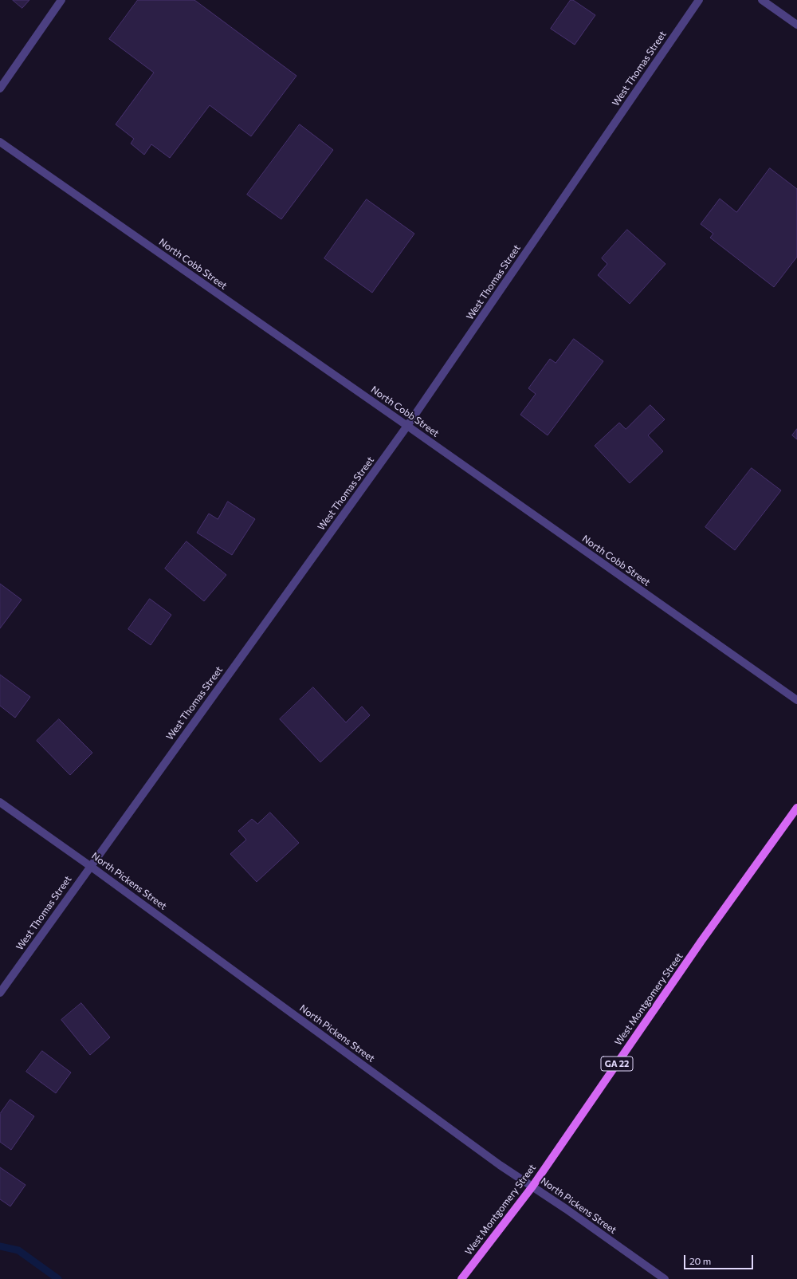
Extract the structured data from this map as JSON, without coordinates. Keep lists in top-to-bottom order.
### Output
{
  "streets": {
    "main road": ["West Montgomery Street", "GA 22"],
    "street": ["West Thomas Street", "North Cobb Street", "North Pickens Street"]
  },
  "crossings": [
    ["West Thomas Street", "North Cobb Street"],
    ["West Thomas Street", "North Pickens Street"],
    ["North Pickens Street", "West Montgomery Street"]
  ],
  "scale_bar": "20 m"
}
